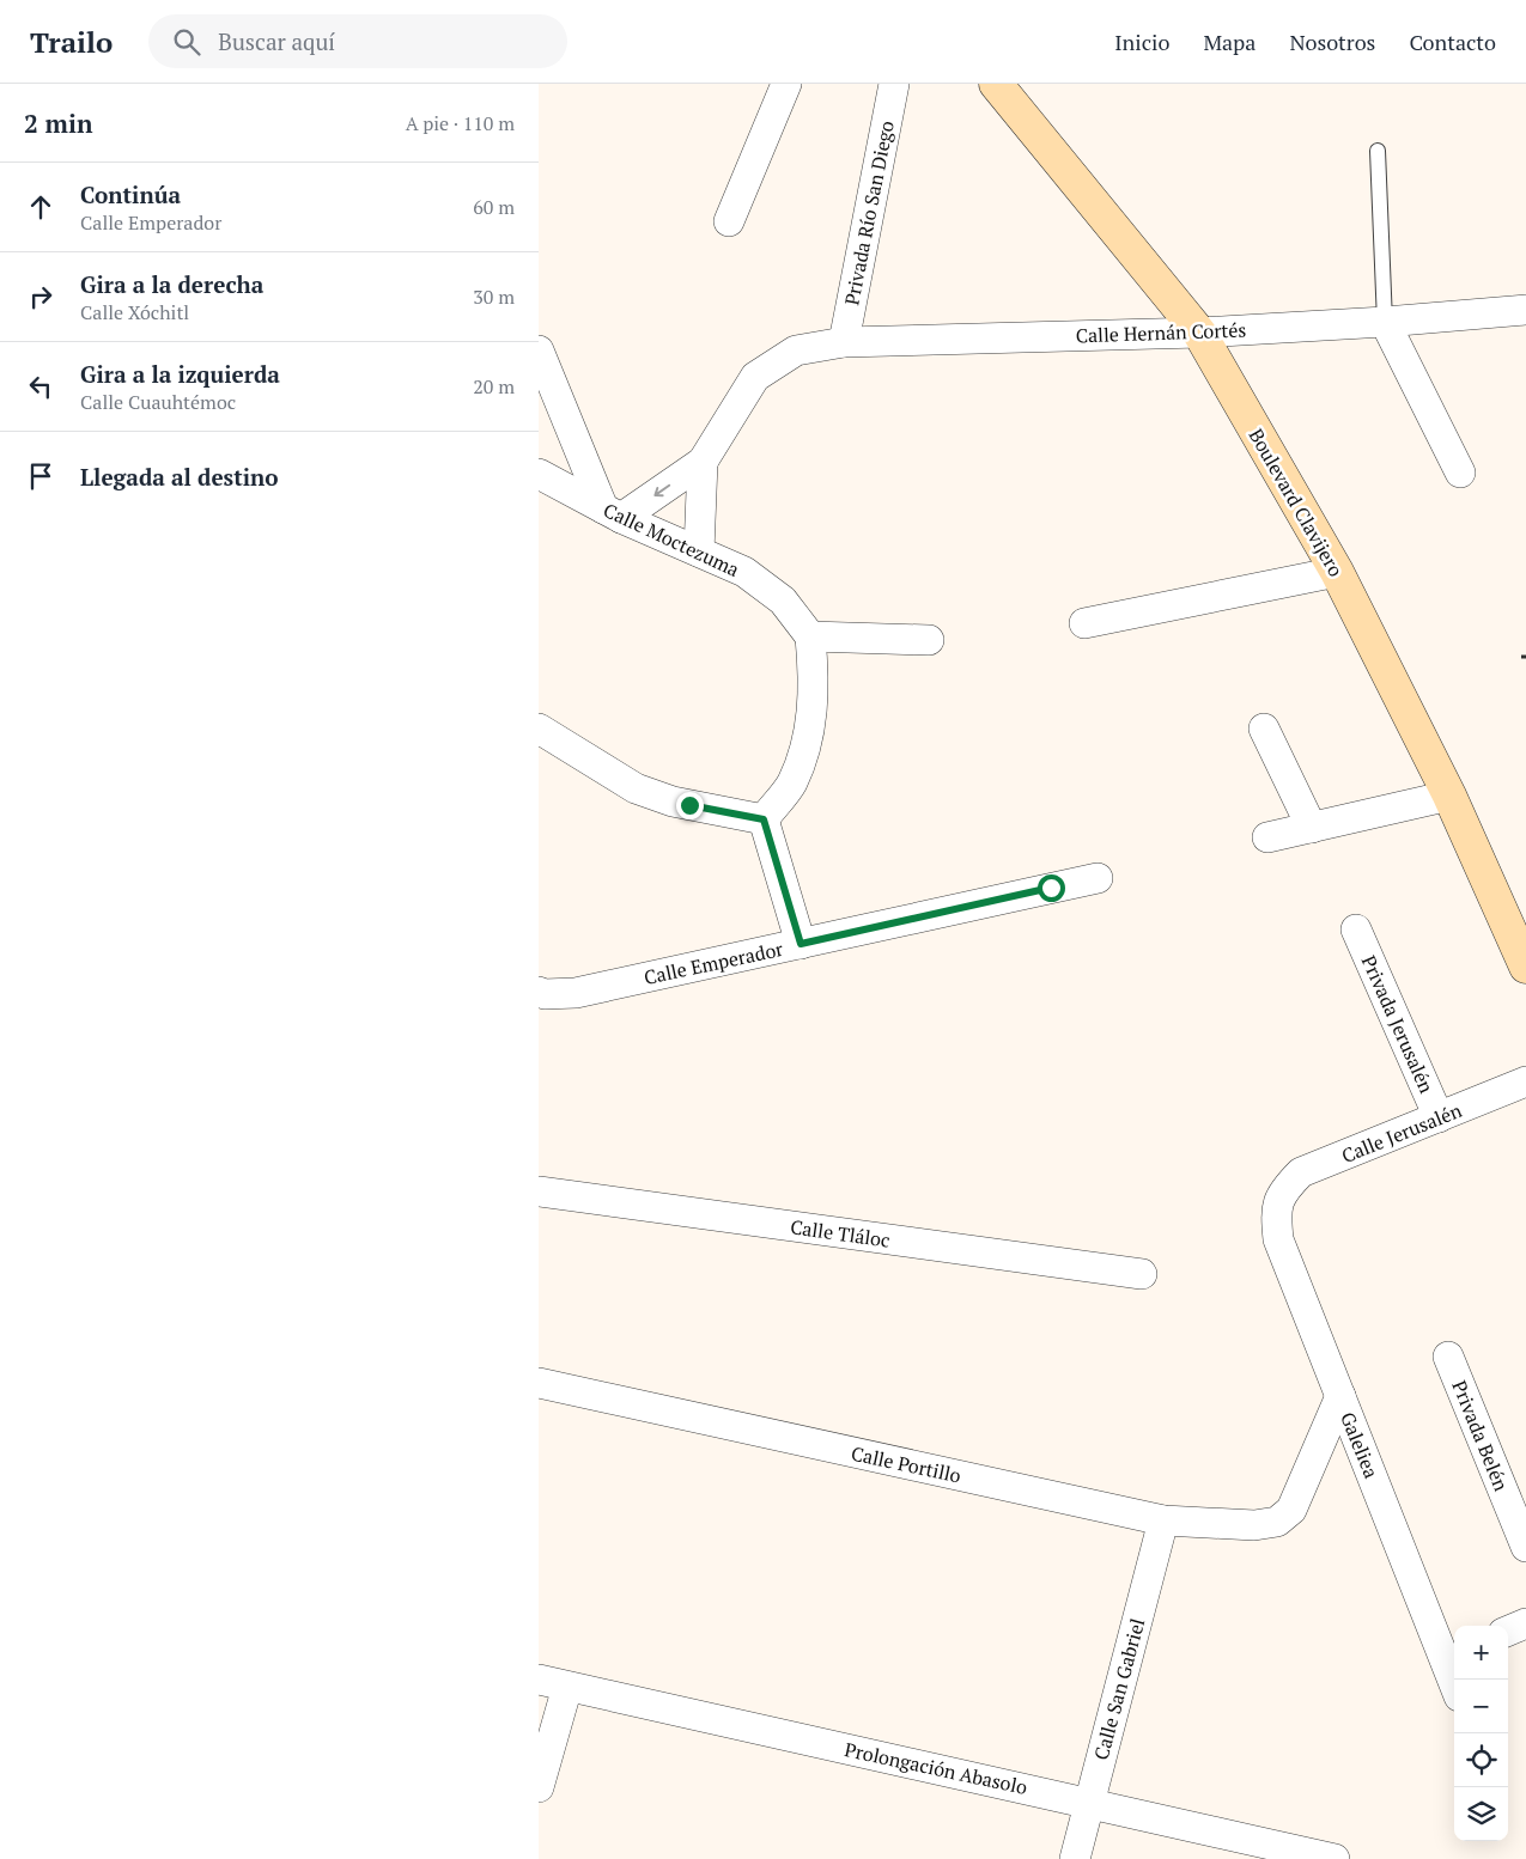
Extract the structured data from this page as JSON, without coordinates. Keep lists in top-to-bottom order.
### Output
{
  "streets": {
    "street": [
      "Privada Río San Diego",
      "Calle Hernán Cortés",
      "Boulevard Clavijero",
      "Calle Moctezuma",
      "Calle Emperador",
      "Privada Jerusalén",
      "Calle Jerusalén",
      "Calle Tláloc",
      "Privada Belén",
      "Galeliea",
      "Calle Portillo",
      "Calle San Gabriel",
      "Prolongación Abasolo"
    ]
  },
  "crossings": [
    ["Privada Río San Diego", "Calle Hernán Cortés"],
    ["Calle Hernán Cortés", "Boulevard Clavijero"],
    ["Privada Jerusalén", "Calle Jerusalén"],
    ["Calle Jerusalén", "Galeliea"],
    ["Galeliea", "Calle Portillo"],
    ["Calle Portillo", "Calle San Gabriel"],
    ["Calle San Gabriel", "Prolongación Abasolo"]
  ],
  "page": {
    "header": "Trailo",
    "search": "Buscar aquí",
    "nav": [
      "Inicio",
      "Mapa",
      "Nosotros",
      "Contacto"
    ],
    "heading": ["2 min", "A pie · 110 m"],
    "list": [
      ["Continúa", "Calle Emperador", "60 m"],
      ["Gira a la derecha", "Calle Xóchitl", "30 m"],
      ["Gira a la izquierda", "Calle Cuauhtémoc", "20 m"],
      "Llegada al destino"
    ],
    "map_buttons": ["+", "−"]
  }
}
